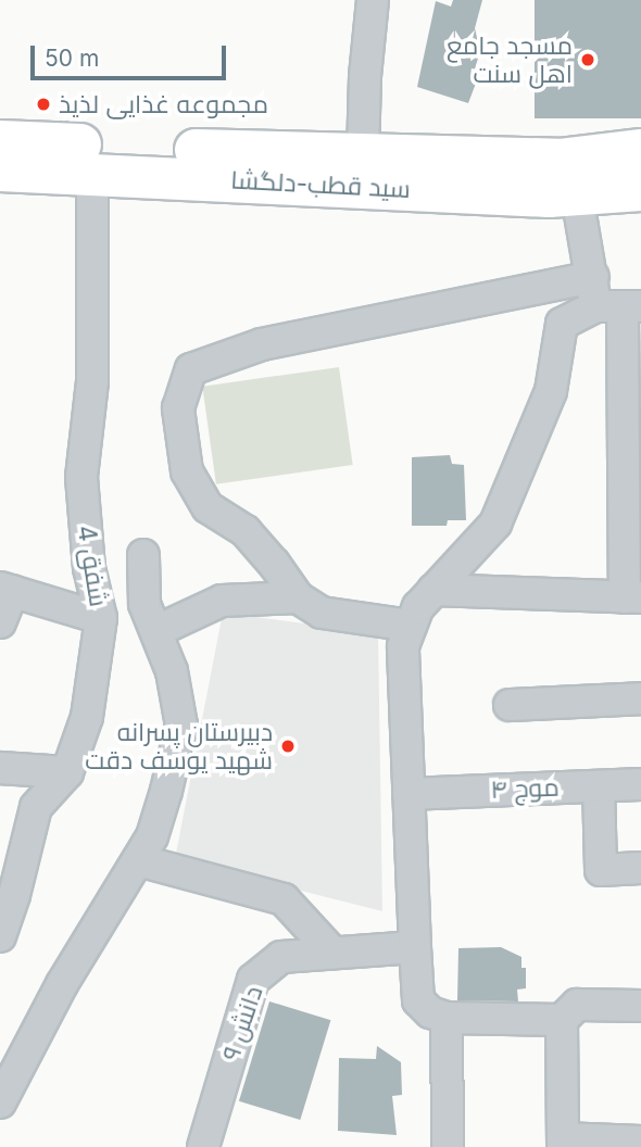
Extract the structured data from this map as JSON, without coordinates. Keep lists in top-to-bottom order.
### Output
{
  "streets": {
    "main road": ["سید قطب-دلگشا"],
    "street": ["شفق 4", "موج ۴", "دانش ۹"]
  },
  "crossings": [
    ["سید قطب-دلگشا", "شفق 4"]
  ],
  "places": ["مسجد جامع اهل سنت", "مجموعه غذایی لذیذ", "دبیرستان پسرانه شهید یوسف دقت"],
  "scale_bar": "50 m"
}
